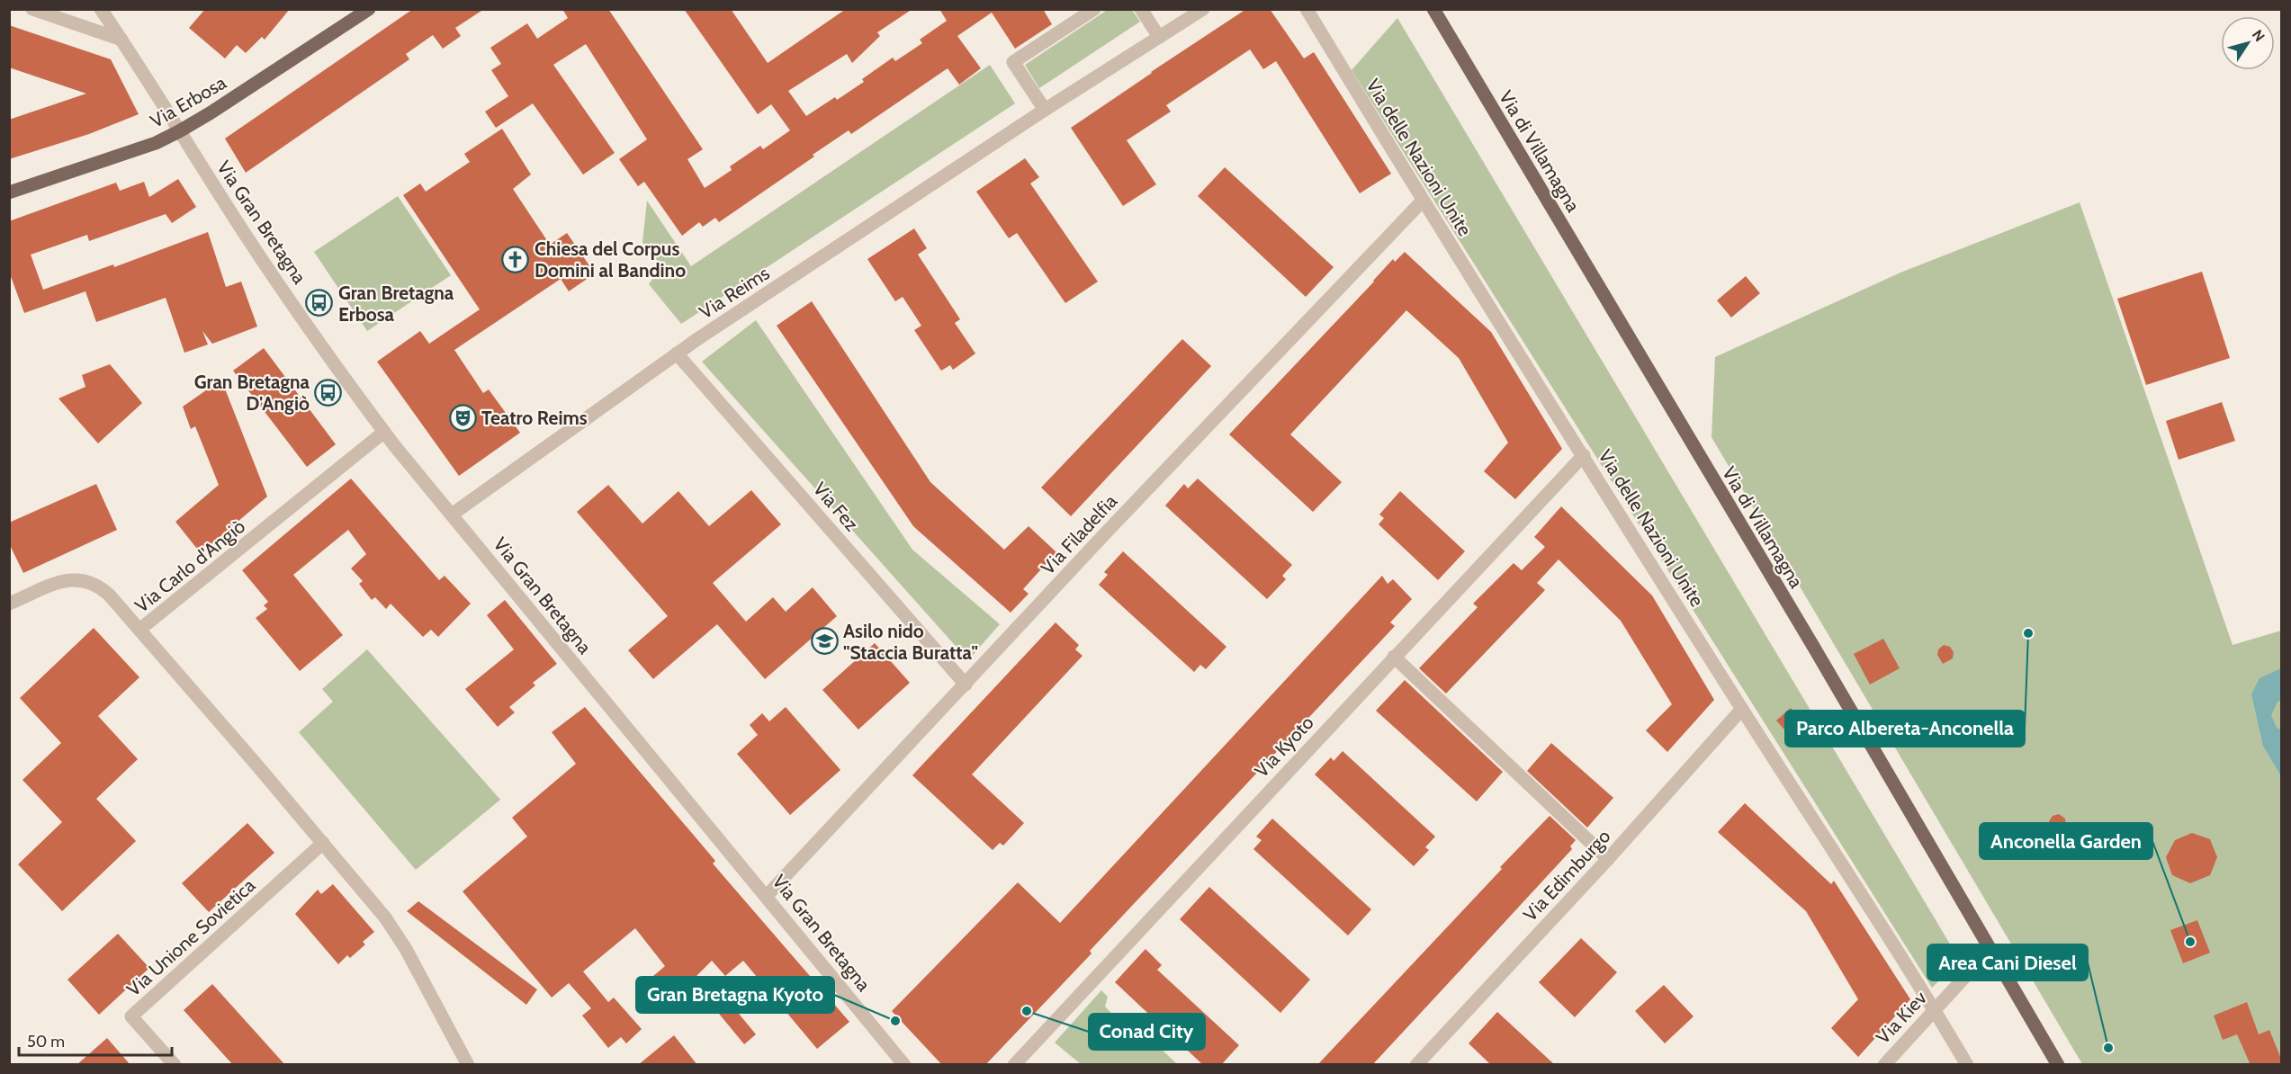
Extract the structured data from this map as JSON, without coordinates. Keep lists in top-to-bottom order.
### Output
{
  "streets": {
    "main road": ["Via Erbosa", "Via di Villamagna"],
    "street": [
      "Via delle Nazioni Unite",
      "Via Gran Bretagna",
      "Via Reims",
      "Via Fez",
      "Via Filadelfia",
      "Via Carlo d'Angiò",
      "Via Kyoto",
      "Via Edimburgo",
      "Via Unione Sovietica",
      "Via Kiev"
    ]
  },
  "crossings": [
    ["Via Erbosa", "Via Gran Bretagna"],
    ["Via di Villamagna", "Via Kiev"],
    ["Via delle Nazioni Unite", "Via Filadelfia"],
    ["Via delle Nazioni Unite", "Via Kyoto"],
    ["Via delle Nazioni Unite", "Via Edimburgo"],
    ["Via delle Nazioni Unite", "Via Kiev"],
    ["Via Gran Bretagna", "Via Reims"],
    ["Via Gran Bretagna", "Via Filadelfia"],
    ["Via Gran Bretagna", "Via Carlo d'Angiò"],
    ["Via Reims", "Via Fez"],
    ["Via Fez", "Via Filadelfia"]
  ],
  "places": {
    "church": ["Chiesa del Corpus Domini al Bandino"],
    "bus stop": ["Gran Bretagna Erbosa", "Gran Bretagna D'Angiò"],
    "theatre": ["Teatro Reims"],
    "other": [
      "Parco Albereta-Anconella",
      "Anconella Garden",
      "Conad City",
      "Gran Bretagna Kyoto",
      "Area Cani Diesel"
    ],
    "school or university": ["Asilo nido \"Staccia Buratta\""]
  },
  "scale_bar": "50 m",
  "north": "top right"
}
